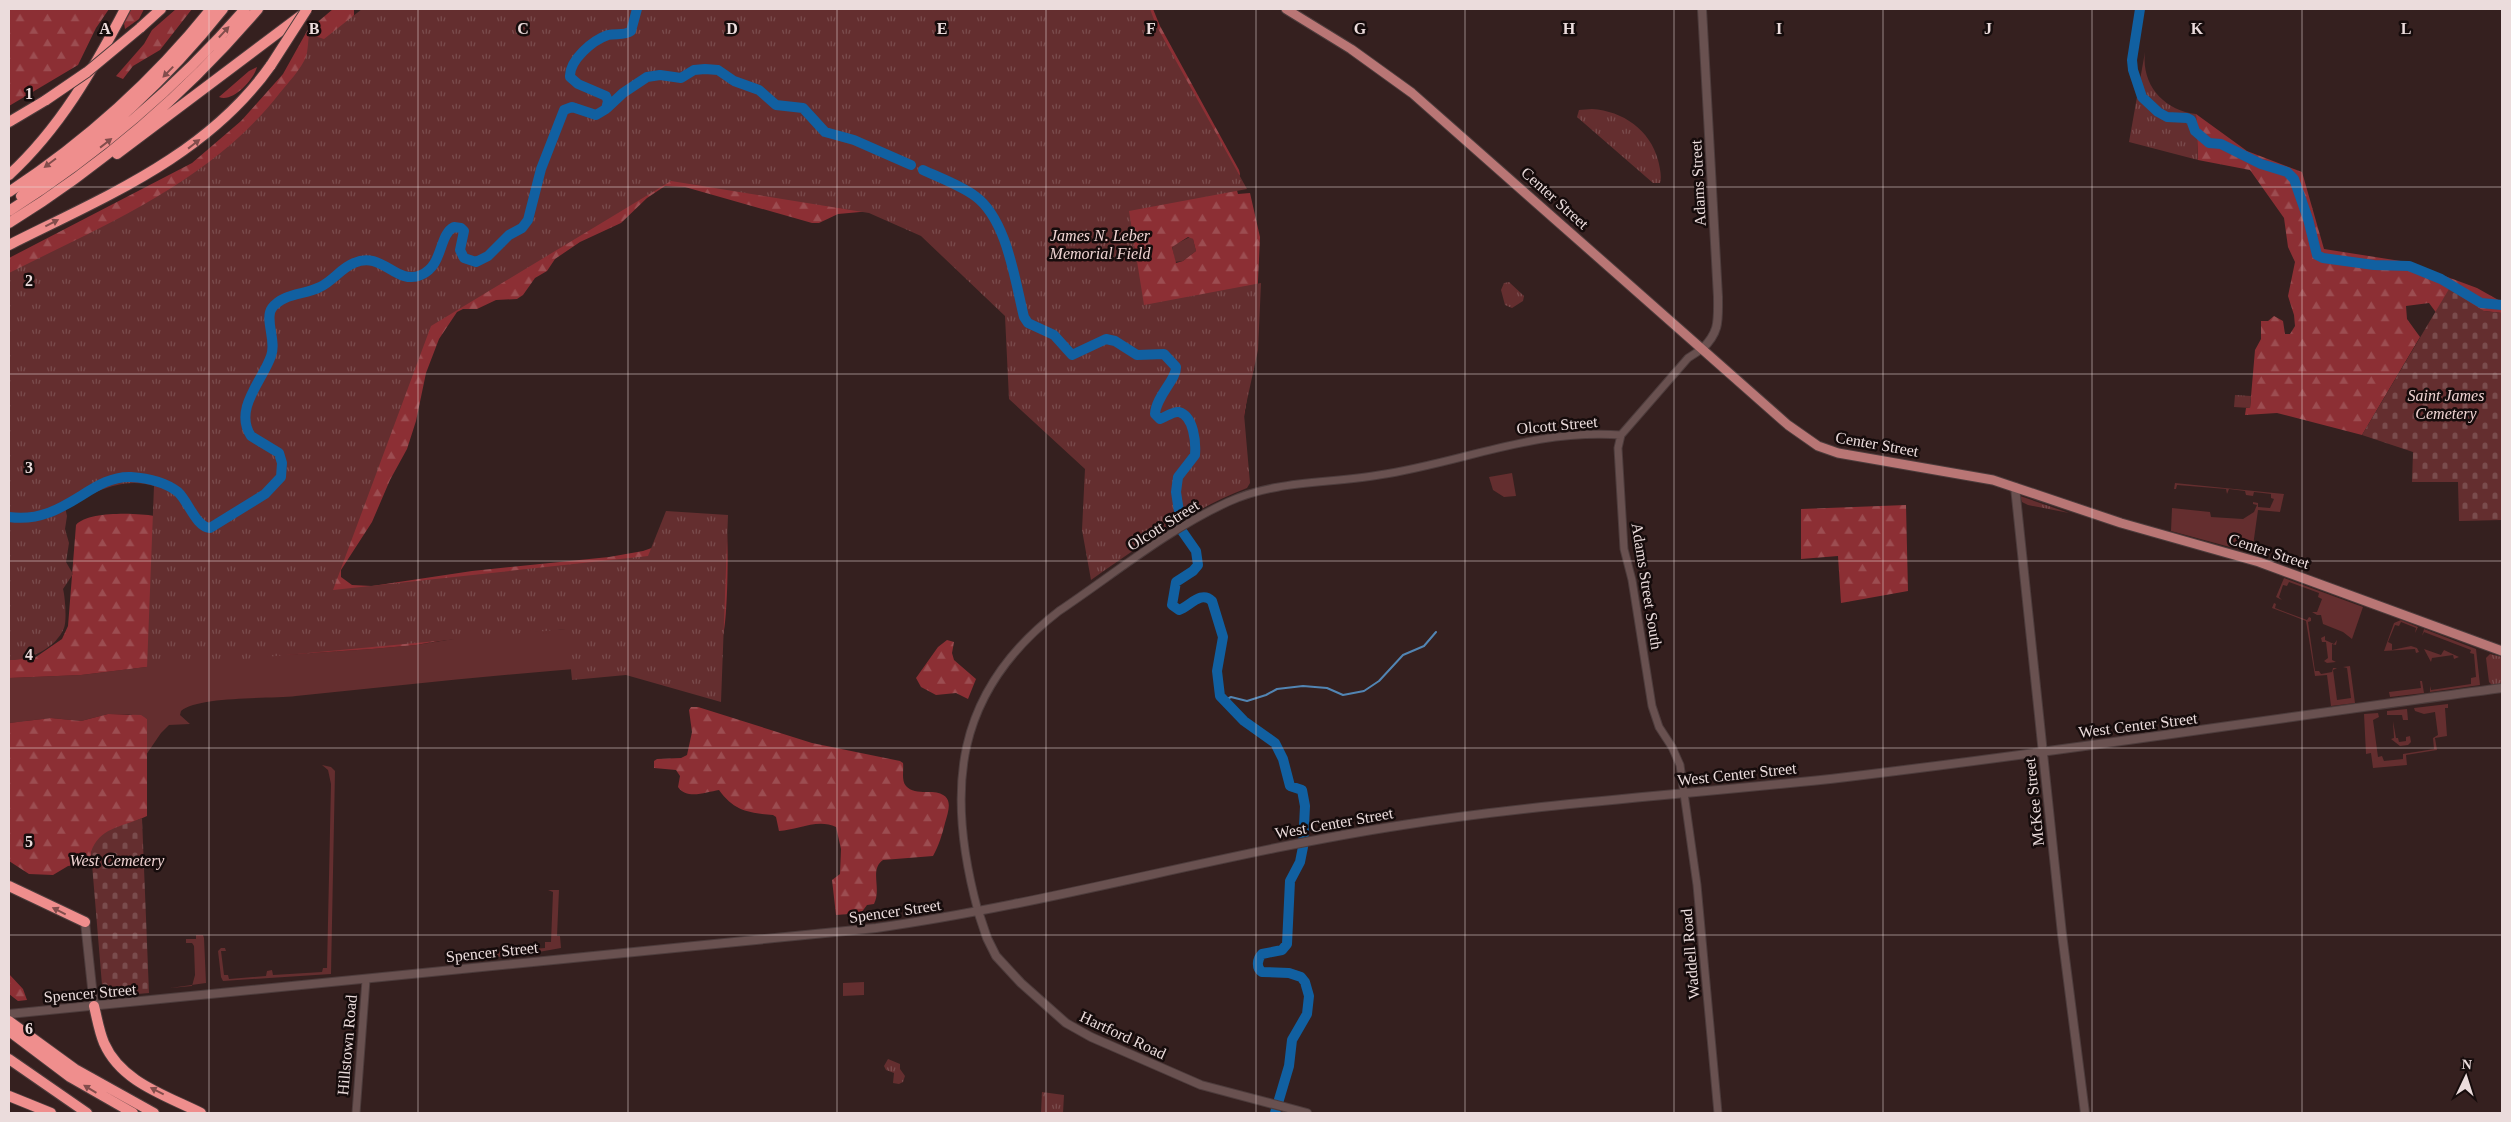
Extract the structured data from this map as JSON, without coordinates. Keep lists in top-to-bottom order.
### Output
{
  "streets": {
    "main road": [
      "Adams Street",
      "Center Street",
      "West Center Street",
      "McKee Street",
      "Spencer Street",
      "Hartford Road"
    ],
    "street": [
      "Olcott Street",
      "Adams Street South",
      "Waddell Road",
      "Hillstown Road"
    ]
  },
  "crossings": [
    ["Adams Street", "Center Street"],
    ["Center Street", "McKee Street"],
    ["Olcott Street", "Adams Street South"],
    ["Olcott Street", "West Center Street"],
    ["Olcott Street", "Spencer Street"],
    ["Olcott Street", "Hartford Road"],
    ["Adams Street South", "West Center Street"],
    ["Adams Street South", "Waddell Road"],
    ["West Center Street", "McKee Street"],
    ["West Center Street", "Spencer Street"],
    ["West Center Street", "Waddell Road"],
    ["West Center Street", "Hartford Road"],
    ["Spencer Street", "Hartford Road"],
    ["Spencer Street", "Hillstown Road"]
  ],
  "parks": ["James N. Leber Memorial Field", "Saint James Cemetery", "West Cemetery"],
  "north": "top",
  "grid": {
    "columns": [
      "A",
      "B",
      "C",
      "D",
      "E",
      "F",
      "G",
      "H",
      "I",
      "J",
      "K",
      "L"
    ],
    "rows": [
      "1",
      "2",
      "3",
      "4",
      "5",
      "6"
    ]
  }
}
